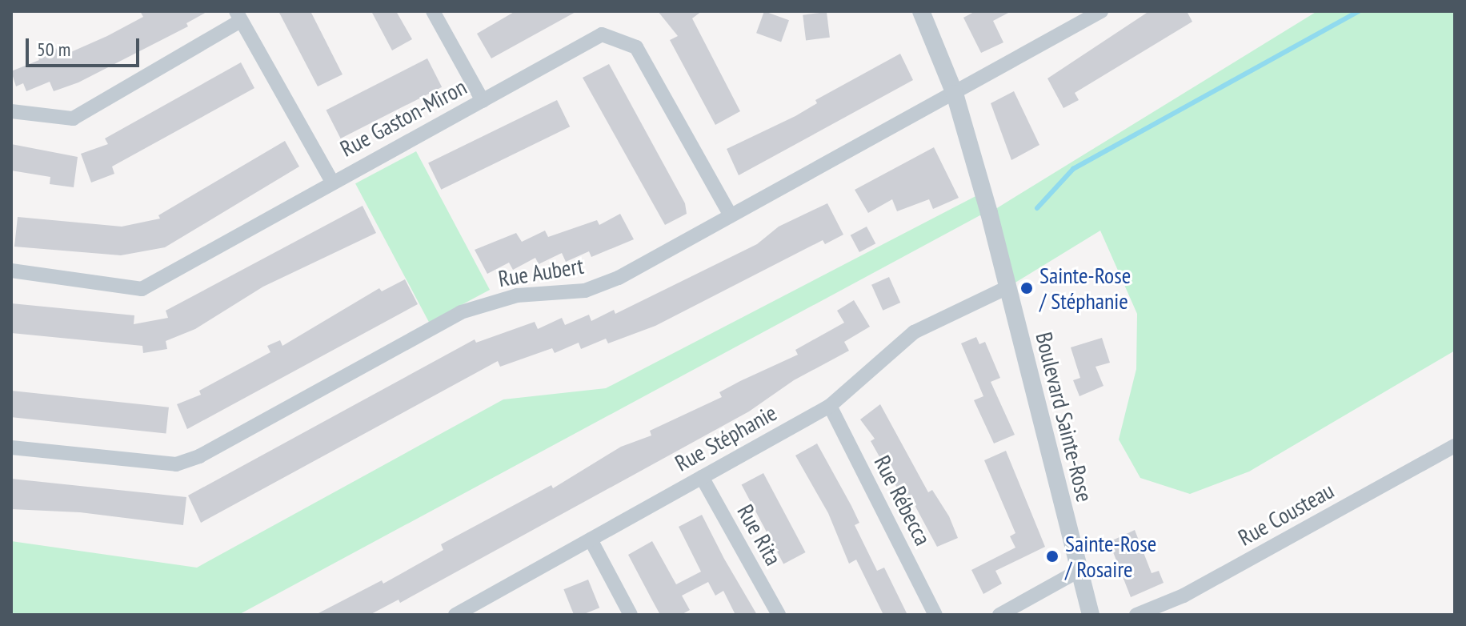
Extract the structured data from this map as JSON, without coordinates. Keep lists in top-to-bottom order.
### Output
{
  "streets": {
    "street": [
      "Rue Gaston-Miron",
      "Rue Aubert",
      "Boulevard Sainte-Rose",
      "Rue Stéphanie",
      "Rue Rébecca",
      "Rue Cousteau",
      "Rue Rita"
    ]
  },
  "crossings": [
    ["Rue Gaston-Miron", "Rue Aubert"],
    ["Rue Aubert", "Boulevard Sainte-Rose"],
    ["Boulevard Sainte-Rose", "Rue Stéphanie"],
    ["Rue Stéphanie", "Rue Rébecca"],
    ["Rue Stéphanie", "Rue Rita"]
  ],
  "places": ["Sainte-Rose / Stéphanie", "Sainte-Rose / Rosaire"],
  "scale_bar": "50 m"
}
